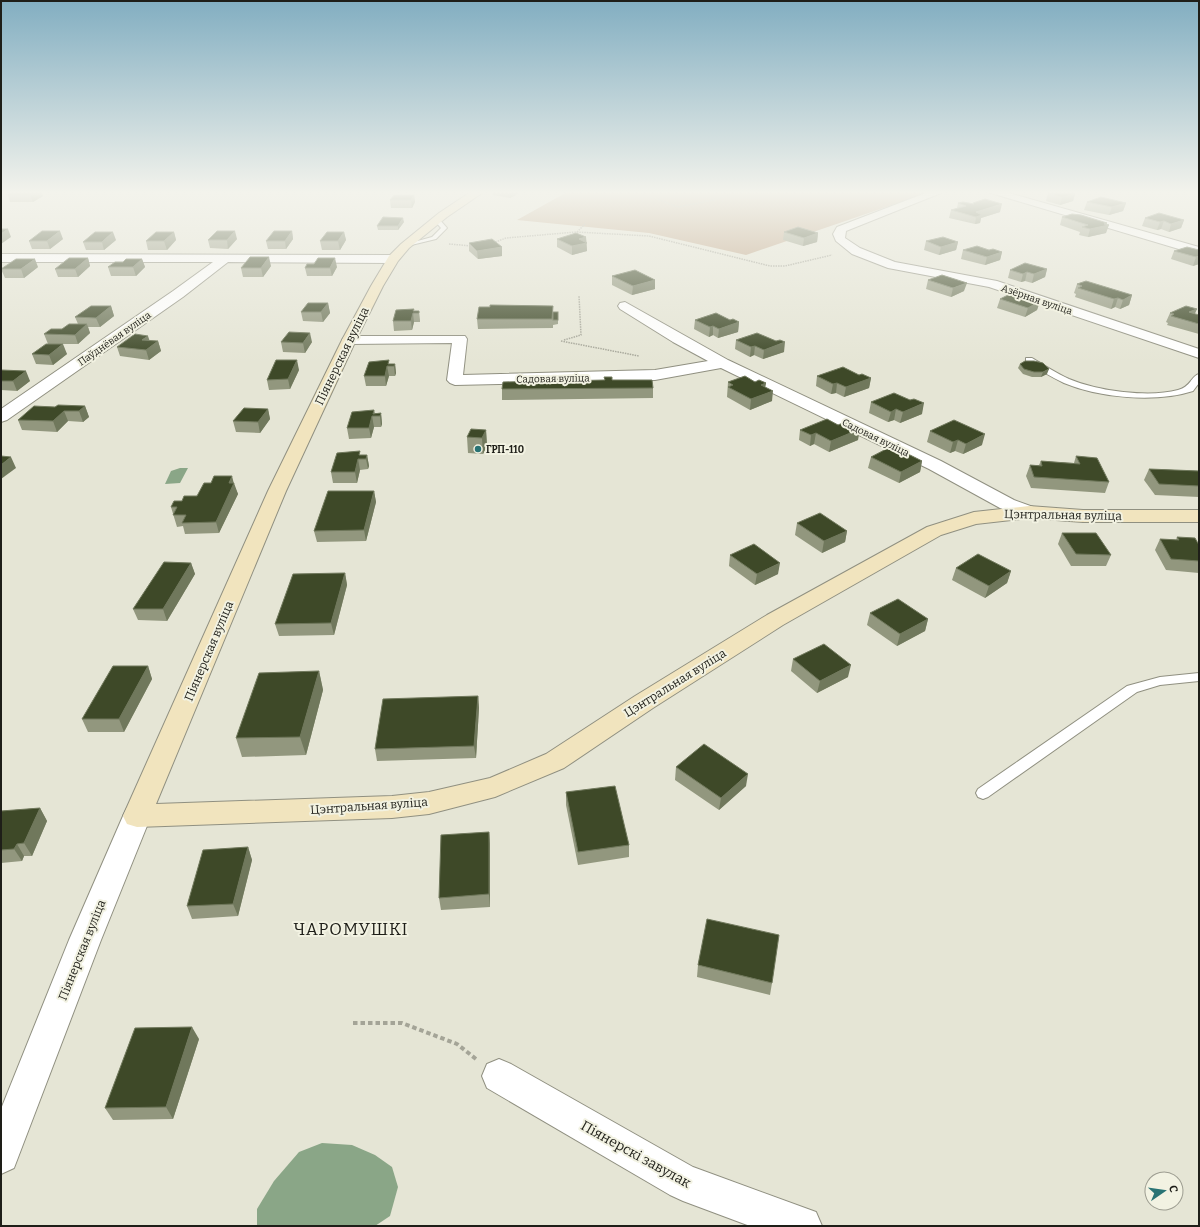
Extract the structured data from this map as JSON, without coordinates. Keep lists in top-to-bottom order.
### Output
{
  "streets": {
    "street": [
      "Азёрная вуліца",
      "Паўднёвая вуліца",
      "Піянерская вуліца",
      "Садовая вуліца",
      "Цэнтральная вуліца",
      "Піянерскі завулак"
    ]
  },
  "crossings": [
    ["Піянерская вуліца", "Садовая вуліца"],
    ["Піянерская вуліца", "Цэнтральная вуліца"],
    ["Садовая вуліца", "Цэнтральная вуліца"]
  ],
  "districts": ["ЧАРОМУШКІ"],
  "places": ["ГРП-110"],
  "north": "right"
}
